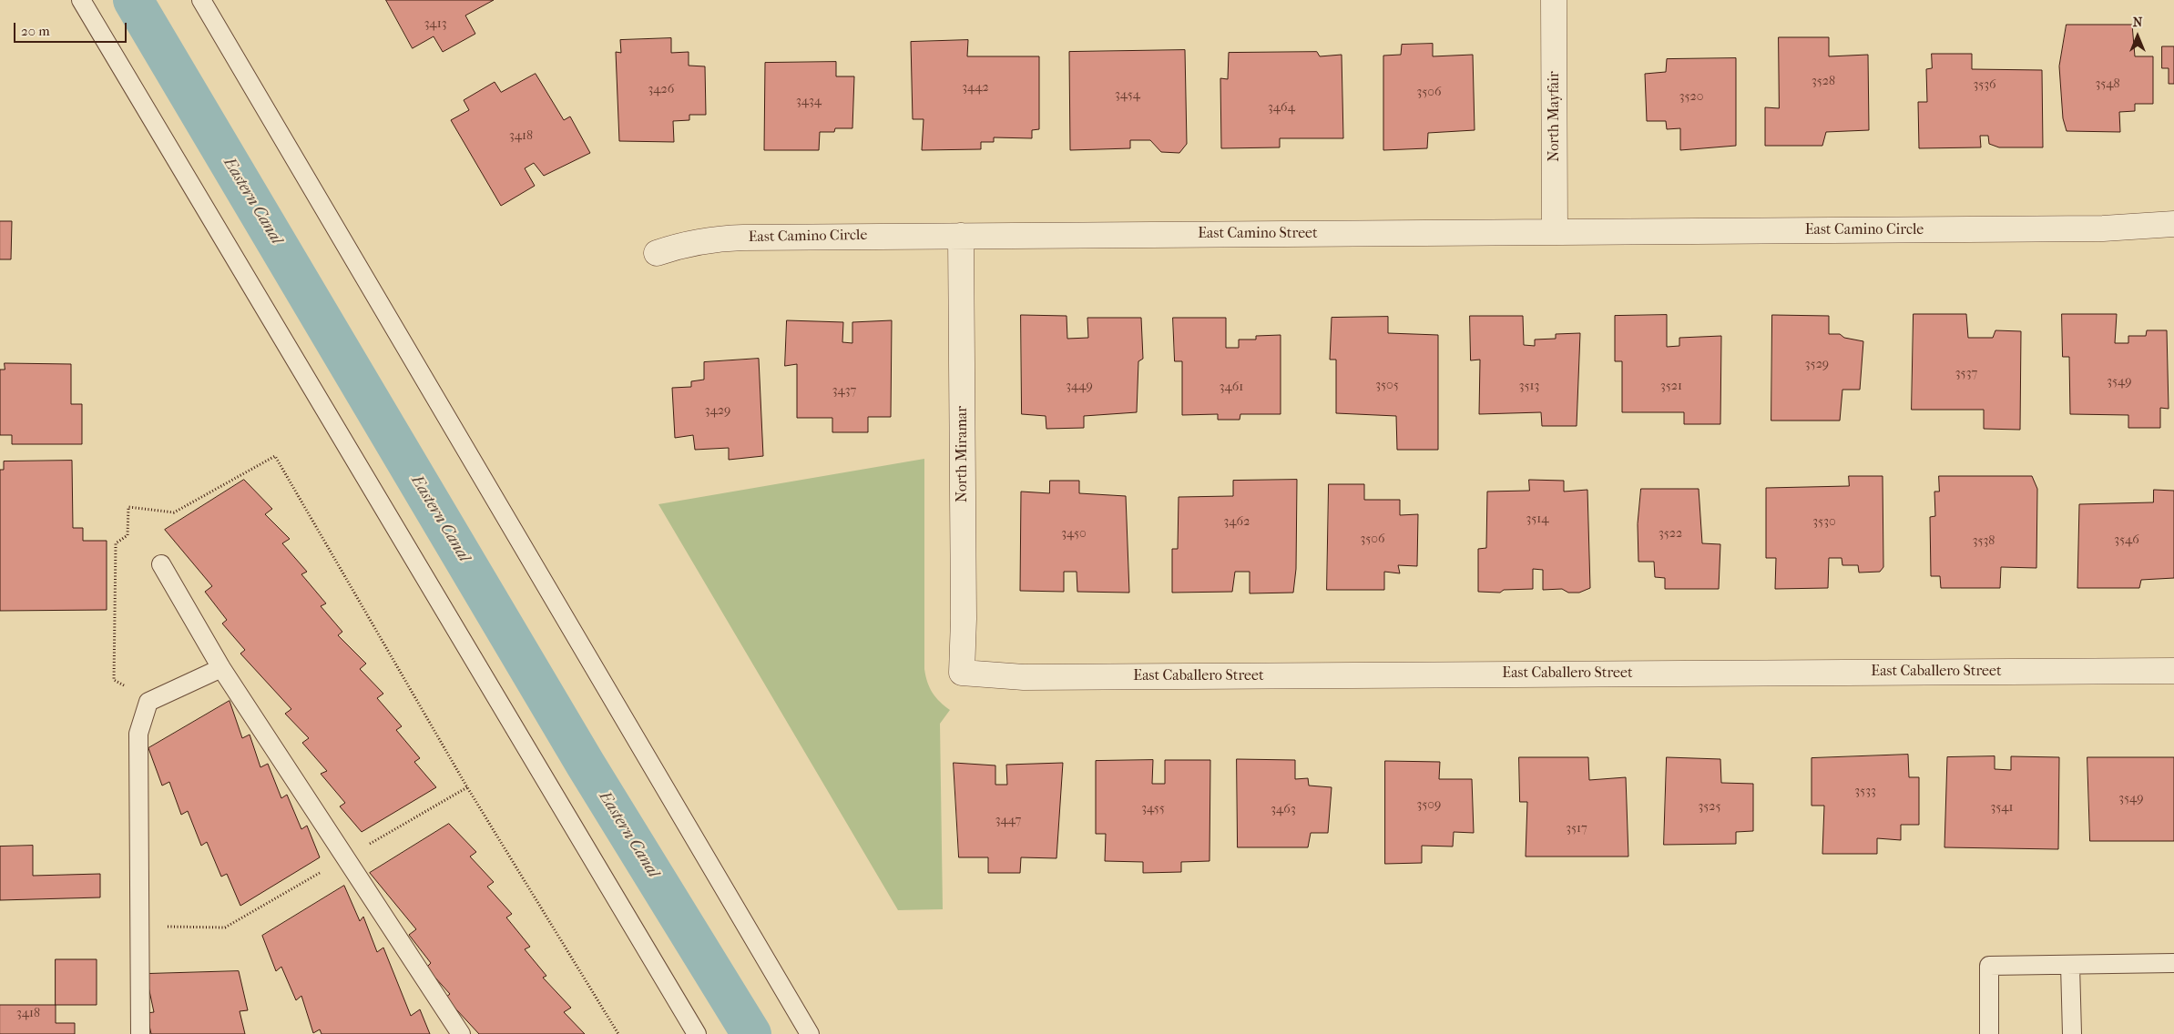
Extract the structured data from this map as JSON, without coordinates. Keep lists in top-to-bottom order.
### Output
{
  "streets": {
    "street": [
      "North Mayfair",
      "East Camino Circle",
      "East Camino Street",
      "North Miramar",
      "East Caballero Street"
    ]
  },
  "crossings": [
    ["North Mayfair", "East Camino Circle"],
    ["North Mayfair", "East Camino Street"],
    ["East Camino Circle", "East Camino Street"],
    ["East Camino Circle", "North Miramar"],
    ["East Camino Street", "North Miramar"],
    ["North Miramar", "East Caballero Street"]
  ],
  "water": ["Eastern Canal"],
  "house_numbers": [
    "3413",
    "3528",
    "3548",
    "3536",
    "3442",
    "3426",
    "3506",
    "3454",
    "3520",
    "3434",
    "3464",
    "3418",
    "3529",
    "3537",
    "3549",
    "3505",
    "3449",
    "3513",
    "3521",
    "3461",
    "3437",
    "3429",
    "3514",
    "3462",
    "3530",
    "3450",
    "3522",
    "3506",
    "3546",
    "3538",
    "3533",
    "3549",
    "3509",
    "3525",
    "3541",
    "3455",
    "3463",
    "3447",
    "3517",
    "3418"
  ],
  "scale_bar": "20 m",
  "north": "top"
}
